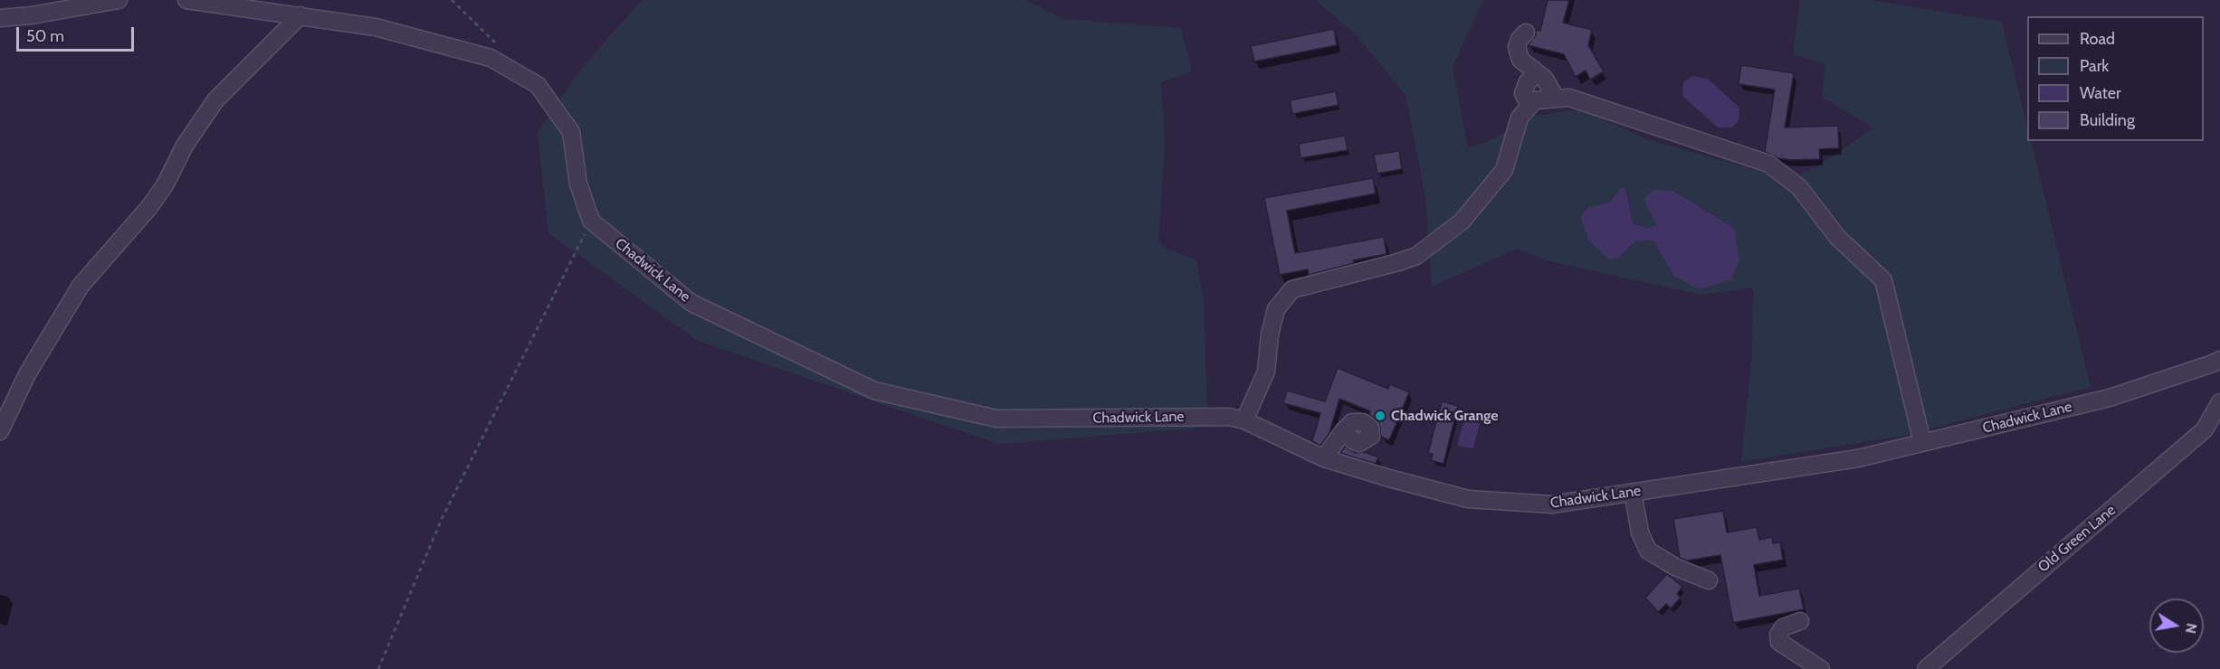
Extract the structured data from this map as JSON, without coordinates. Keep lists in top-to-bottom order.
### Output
{
  "streets": {
    "street": ["Chadwick Lane", "Old Green Lane"]
  },
  "places": ["Chadwick Grange"],
  "legend": [
    "Road",
    "Park",
    "Water",
    "Building"
  ],
  "scale_bar": "50 m",
  "north": "right"
}
